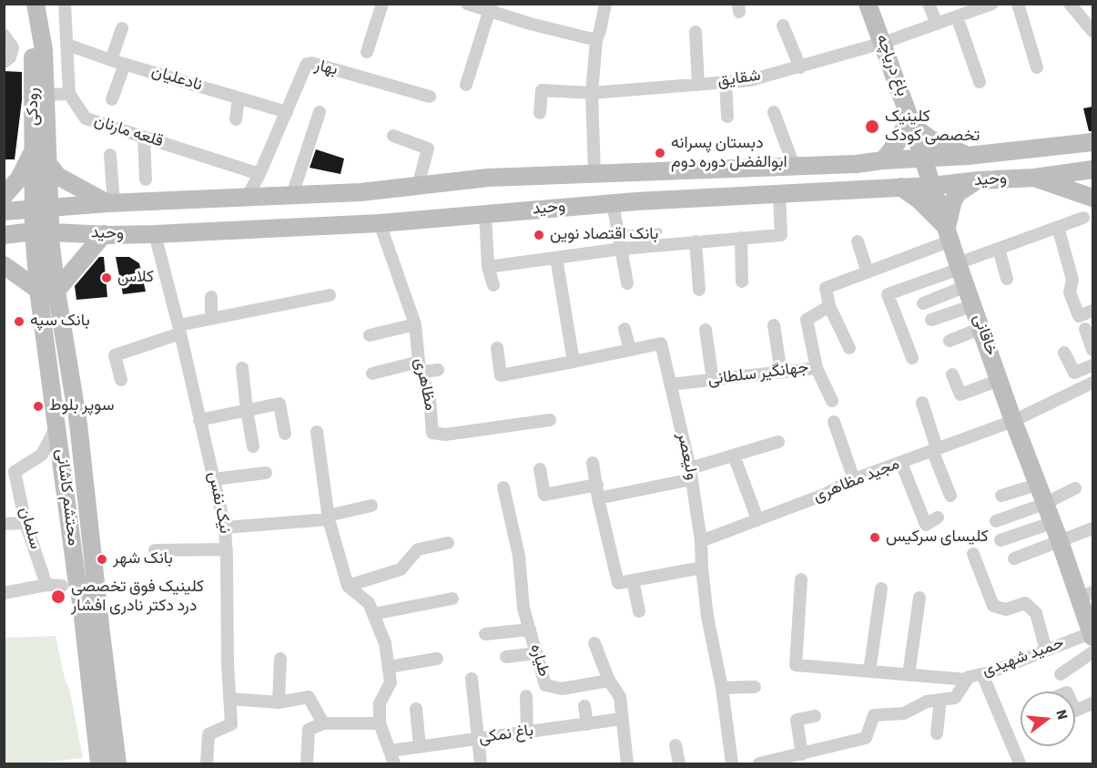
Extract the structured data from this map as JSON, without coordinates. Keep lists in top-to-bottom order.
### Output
{
  "streets": {
    "main road": [
      "باغ دریاچه",
      "رودکی",
      "وحید",
      "خاقانی",
      "محتشم کاشانی"
    ],
    "street": [
      "بهار",
      "نادعلیان",
      "شقایق",
      "قلعه مارنان",
      "جهانگیر سلطانی",
      "مظاهری",
      "ولیعصر",
      "مجید مظاهری",
      "نیک نفس",
      "سلمان",
      "حمید شهیدی",
      "طیاره",
      "باغ نمکی"
    ]
  },
  "crossings": [
    ["باغ دریاچه", "شقایق"],
    ["باغ دریاچه", "وحید"],
    ["باغ دریاچه", "خاقانی"],
    ["بهار", "نادعلیان"],
    ["بهار", "قلعه مارنان"],
    ["رودکی", "وحید"],
    ["وحید", "خاقانی"],
    ["وحید", "مظاهری"],
    ["وحید", "محتشم کاشانی"],
    ["وحید", "نیک نفس"],
    ["خاقانی", "مجید مظاهری"],
    ["خاقانی", "حمید شهیدی"],
    ["جهانگیر سلطانی", "ولیعصر"],
    ["ولیعصر", "مجید مظاهری"],
    ["محتشم کاشانی", "سلمان"]
  ],
  "places": [
    "کلینیک تخصصی کودک",
    "دبستان پسرانه ابوالفضل دوره دوم",
    "بانک اقتصاد نوین",
    "کلاس",
    "بانک سپه",
    "سوپر بلوط",
    "کلیسای سرکیس",
    "بانک شهر",
    "کلینیک فوق تخصصی درد دکتر نادری افشار"
  ],
  "north": "right"
}
